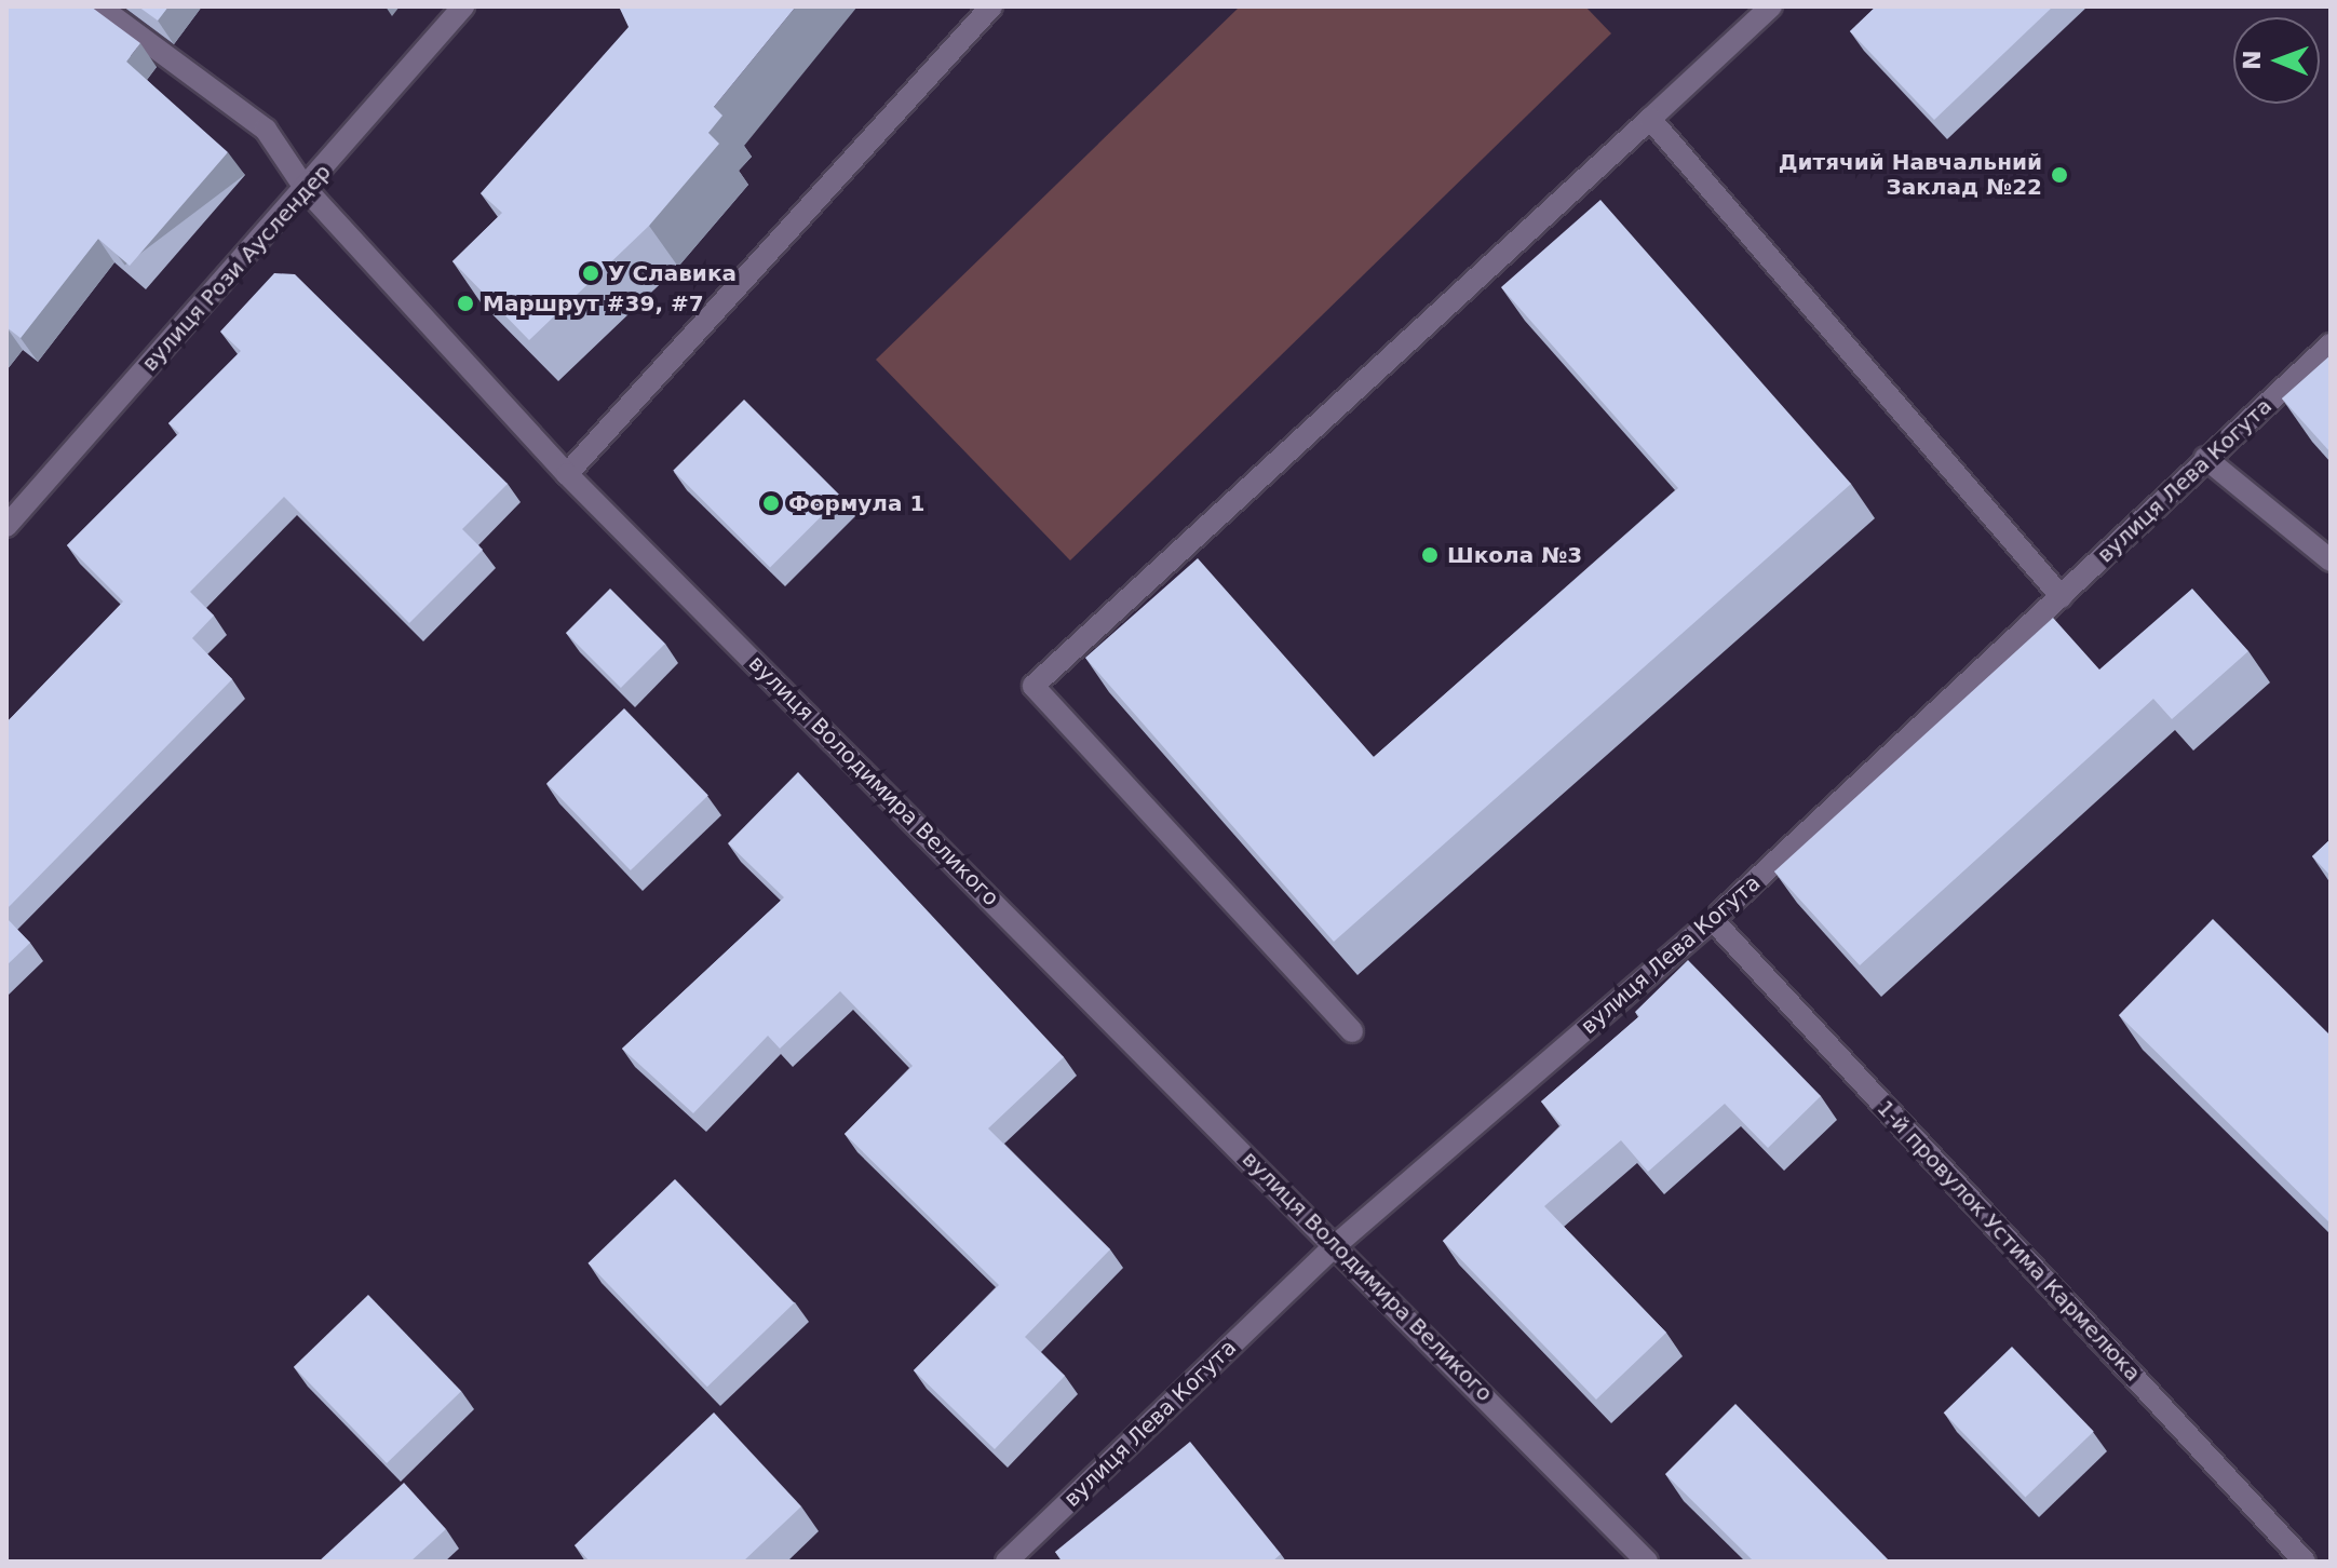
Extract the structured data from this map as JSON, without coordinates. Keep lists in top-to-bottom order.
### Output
{
  "streets": {
    "street": [
      "вулиця Рози Ауслендер",
      "вулиця Лева Когута",
      "вулиця Володимира Великого",
      "1-й провулок Устима Кармелюка"
    ]
  },
  "crossings": [
    ["вулиця Рози Ауслендер", "вулиця Володимира Великого"],
    ["вулиця Лева Когута", "вулиця Володимира Великого"],
    ["вулиця Лева Когута", "1-й провулок Устима Кармелюка"]
  ],
  "places": [
    "Дитячий Навчальний Заклад №22",
    "У Славика",
    "Маршрут #39, #7",
    "Формула 1",
    "Школа №3"
  ],
  "north": "left"
}
